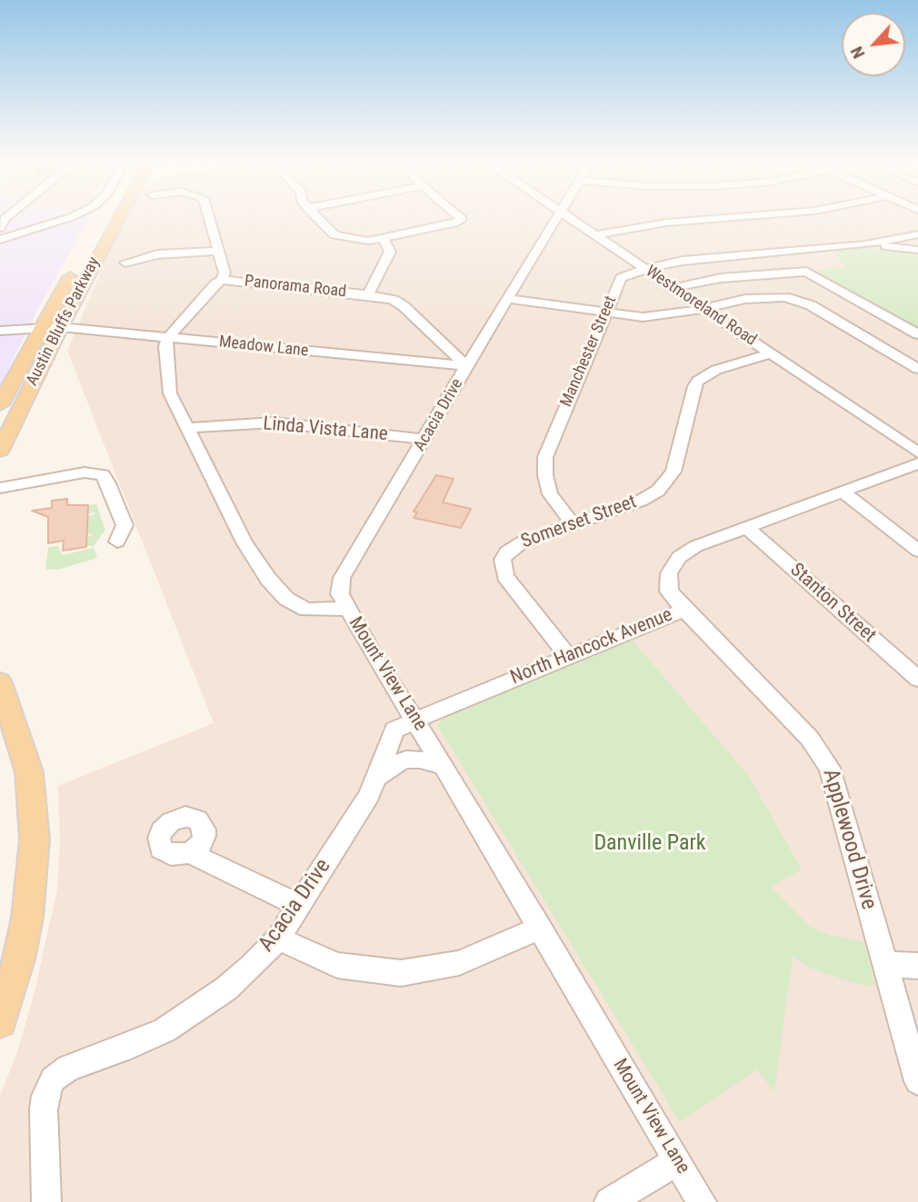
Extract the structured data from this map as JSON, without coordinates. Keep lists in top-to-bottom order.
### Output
{
  "streets": {
    "main road": ["Austin Bluffs Parkway"],
    "street": [
      "Panorama Road",
      "Westmoreland Road",
      "Meadow Lane",
      "Manchester Street",
      "Acacia Drive",
      "Linda Vista Lane",
      "Somerset Street",
      "Stanton Street",
      "North Hancock Avenue",
      "Mount View Lane",
      "Applewood Drive"
    ]
  },
  "crossings": [
    ["Panorama Road", "Meadow Lane"],
    ["Panorama Road", "Acacia Drive"],
    ["Westmoreland Road", "Manchester Street"],
    ["Westmoreland Road", "Somerset Street"],
    ["Austin Bluffs Parkway", "Meadow Lane"],
    ["Meadow Lane", "Acacia Drive"],
    ["Meadow Lane", "Mount View Lane"],
    ["Manchester Street", "Somerset Street"],
    ["Acacia Drive", "Linda Vista Lane"],
    ["Acacia Drive", "North Hancock Avenue"],
    ["Acacia Drive", "Mount View Lane"],
    ["Linda Vista Lane", "Mount View Lane"],
    ["Somerset Street", "North Hancock Avenue"],
    ["Stanton Street", "North Hancock Avenue"],
    ["North Hancock Avenue", "Mount View Lane"],
    ["North Hancock Avenue", "Applewood Drive"]
  ],
  "parks": ["Danville Park"],
  "north": "bottom left"
}
